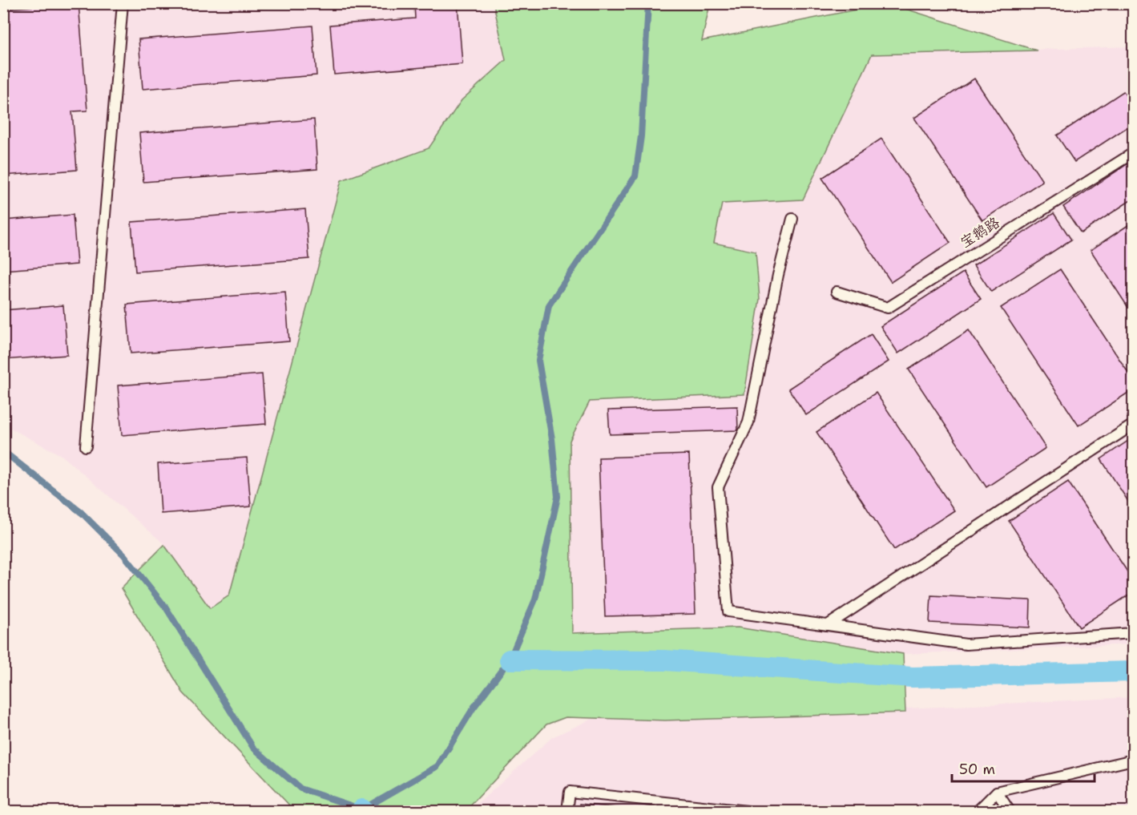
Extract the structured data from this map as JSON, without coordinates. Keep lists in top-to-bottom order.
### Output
{
  "streets": {
    "lane": ["宝鹅路"]
  },
  "scale_bar": "50 m"
}
